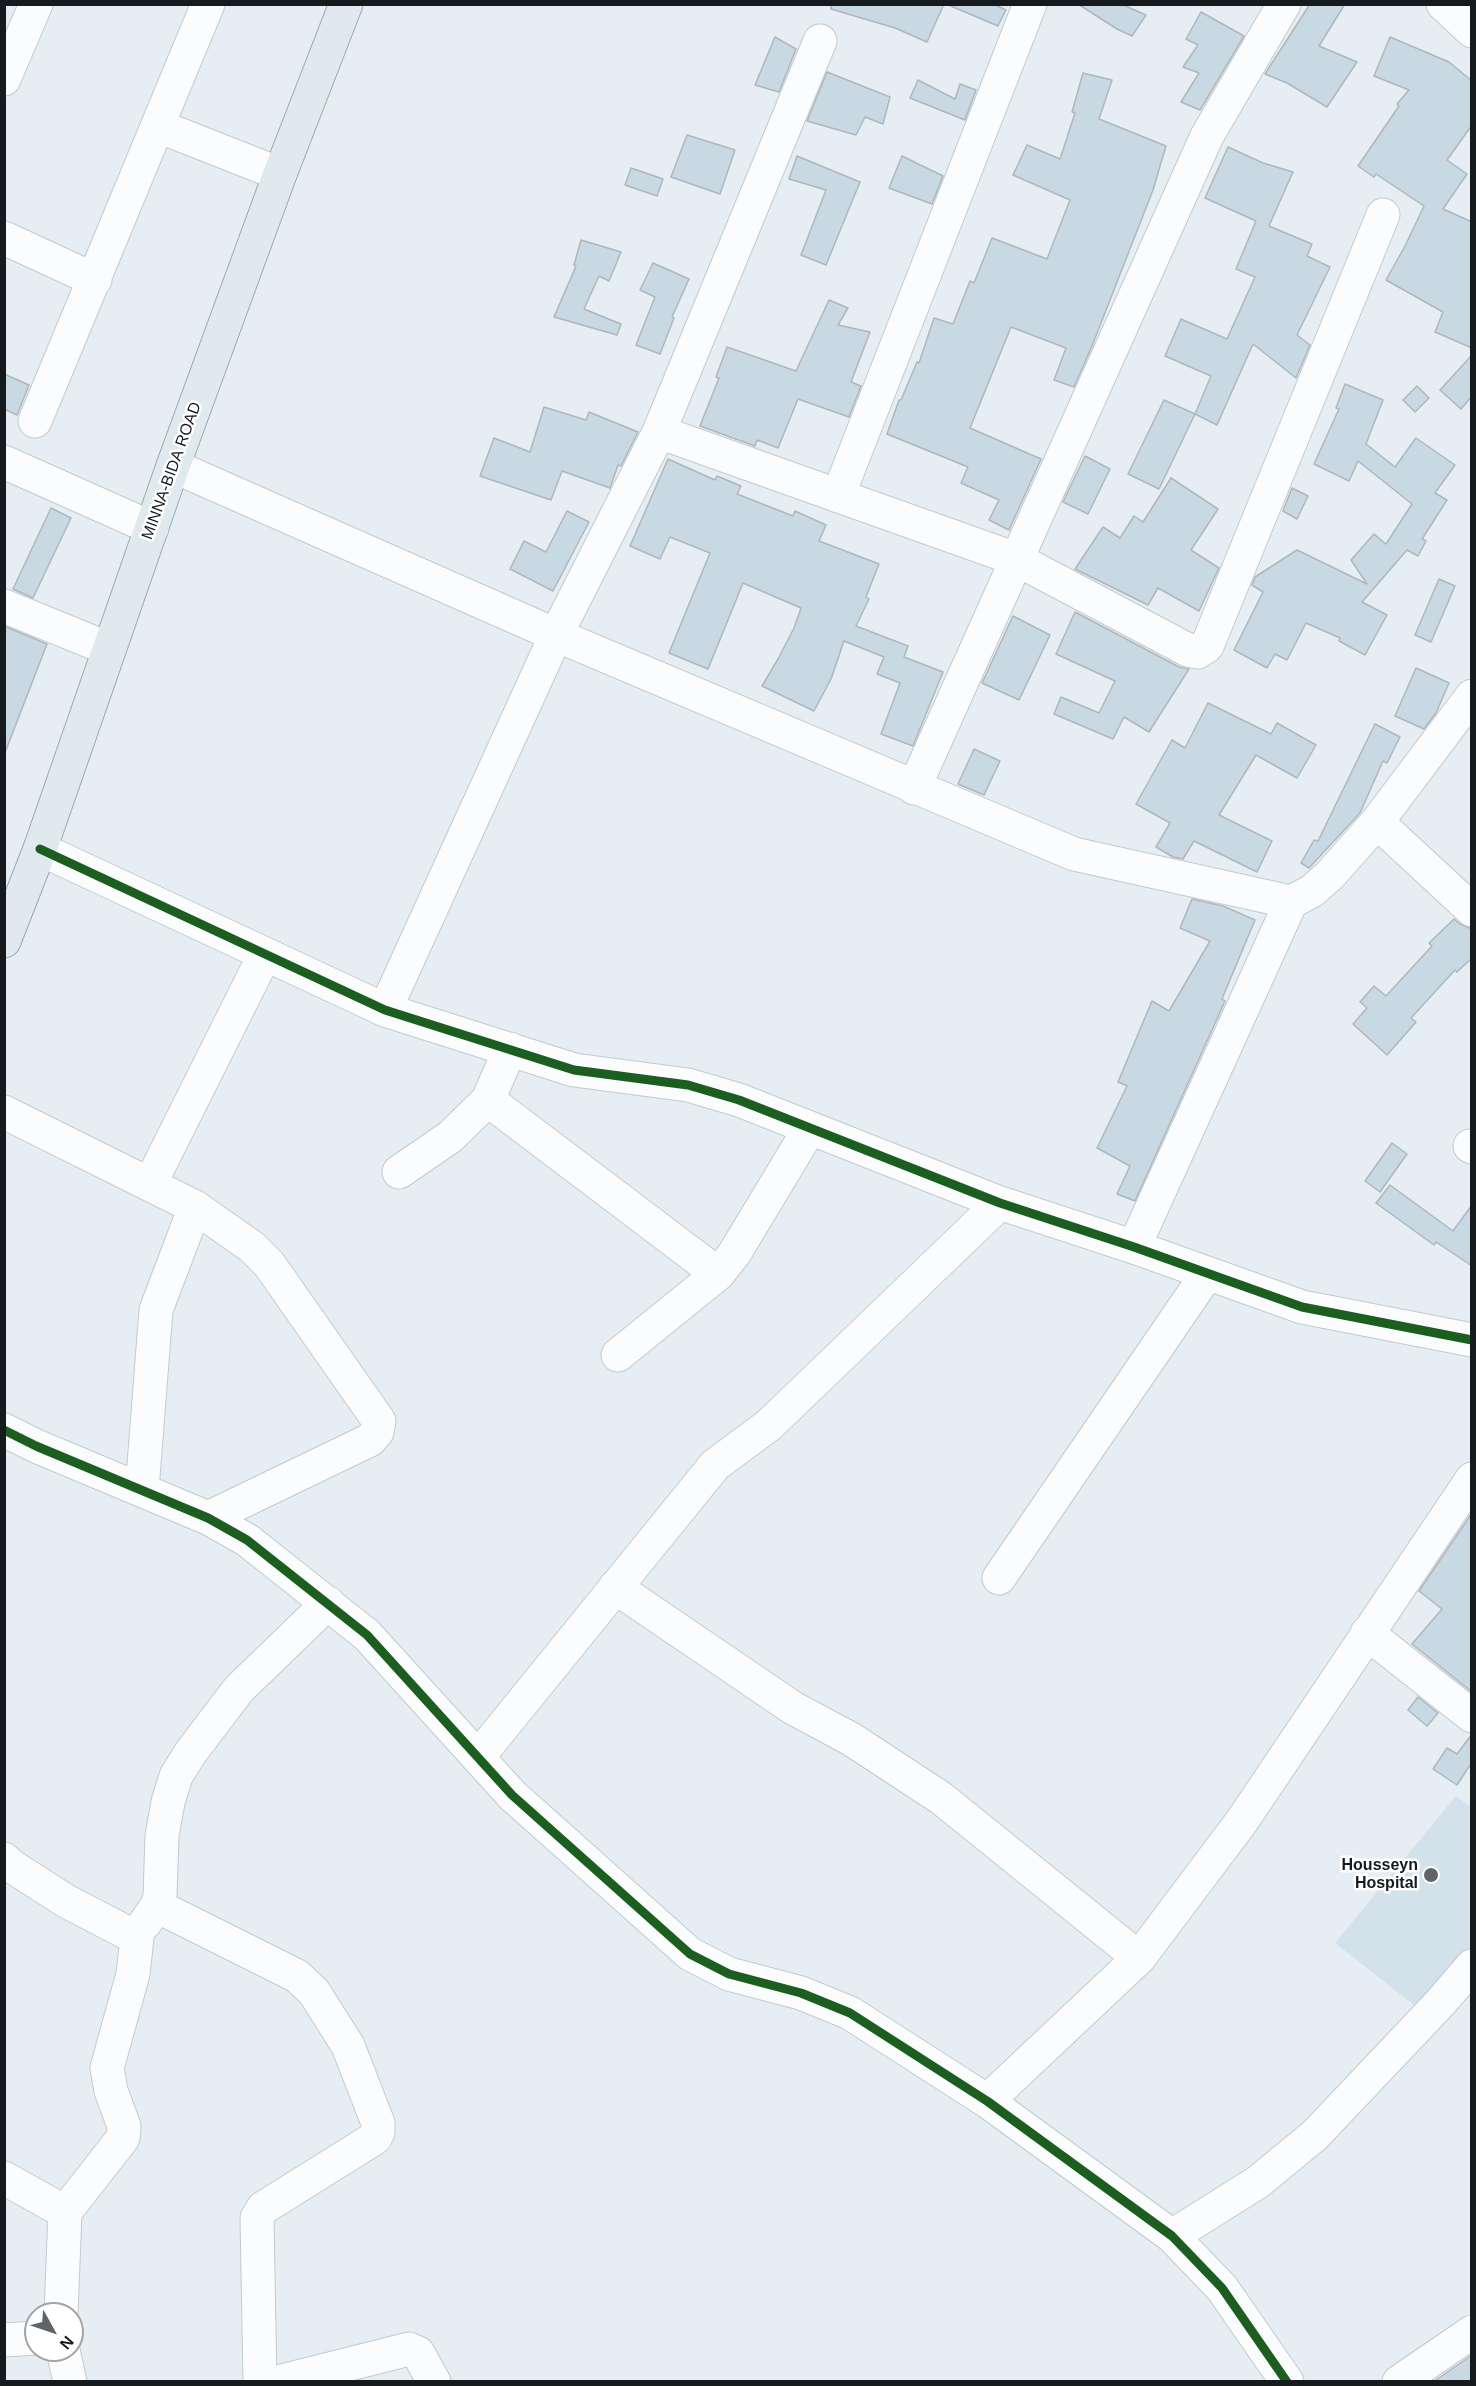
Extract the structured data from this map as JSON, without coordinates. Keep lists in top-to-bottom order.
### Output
{
  "streets": {
    "main road": ["MINNA-BIDA ROAD"]
  },
  "places": ["Housseyn Hospital"],
  "north": "bottom right"
}
